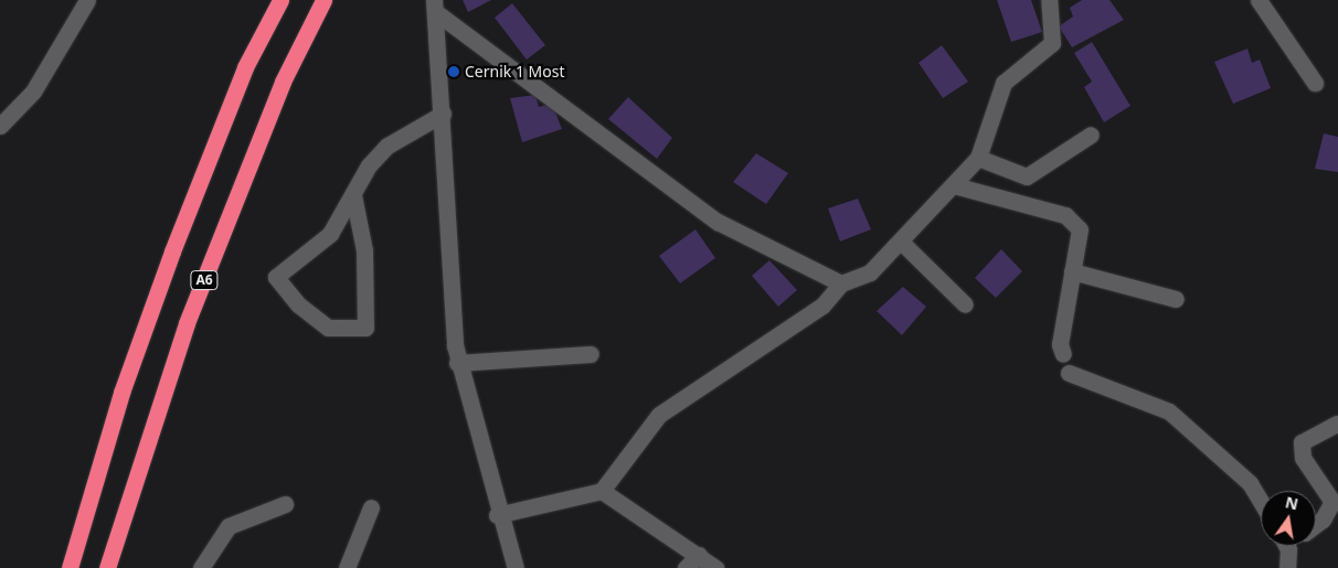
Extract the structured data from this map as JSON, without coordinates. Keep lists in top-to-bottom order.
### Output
{
  "streets": {
    "highway": ["A6"]
  },
  "places": ["Cernik 1 Most"],
  "north": "top"
}
